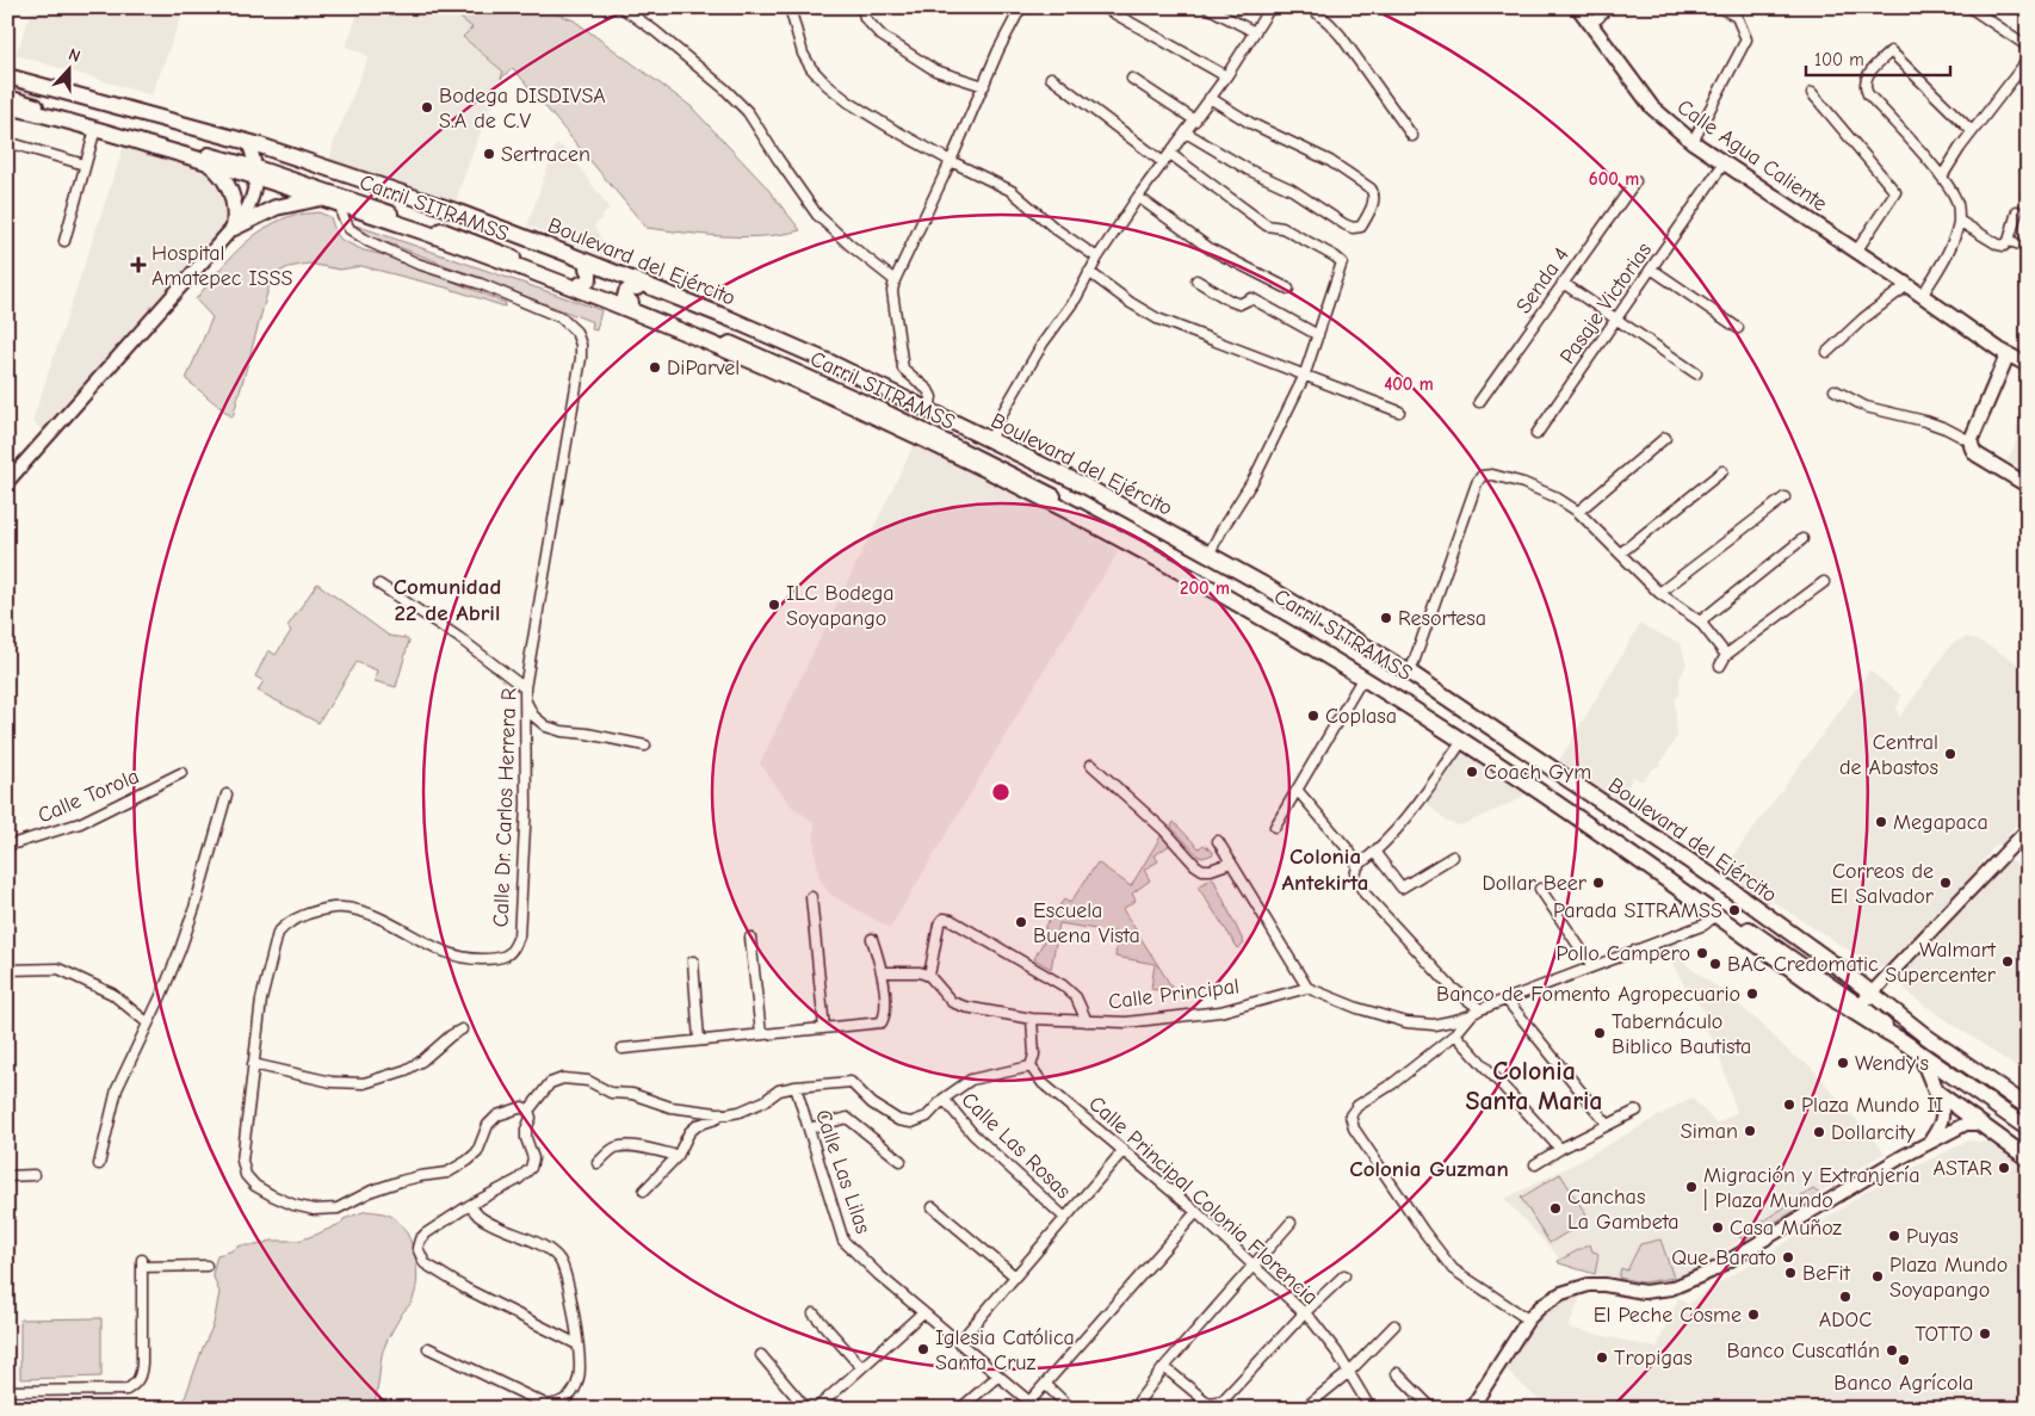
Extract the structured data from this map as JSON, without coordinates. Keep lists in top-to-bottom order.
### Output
{
  "streets": {
    "main road": ["Calle Agua Caliente", "Carril SITRAMSS", "Boulevard del Ejército"],
    "street": [
      "Senda 4",
      "Pasaje Victorias",
      "Calle Torola",
      "Calle Dr. Carlos Herrera R",
      "Calle Principal",
      "Calle Las Rosas",
      "Calle Las Lilas",
      "Calle Principal Colonia Florencia"
    ]
  },
  "crossings": [
    ["Calle Agua Caliente", "Pasaje Victorias"],
    ["Carril SITRAMSS", "Boulevard del Ejército"]
  ],
  "districts": [
    "Comunidad 22 de Abril",
    "Colonia Antekirta",
    "Colonia Santa Maria",
    "Colonia Guzman"
  ],
  "places": {
    "other": [
      "Bodega DISDIVSA S.A de C.V",
      "Sertracen",
      "DiParvel",
      "ILC Bodega Soyapango",
      "Resortesa",
      "Coplasa",
      "Central de Abastos",
      "Coach Gym",
      "Megapaca",
      "Dollar Beer",
      "Correos de El Salvador",
      "Parada SITRAMSS",
      "Escuela Buena Vista",
      "Pollo Campero",
      "Walmart Supercenter",
      "BAC Credomatic",
      "Banco de Fomento Agropecuario",
      "Tabernáculo Biblico Bautista",
      "Wendy's",
      "Plaza Mundo II",
      "Siman",
      "Dollarcity",
      "ASTAR",
      "Migración y Extranjería | Plaza Mundo",
      "Canchas La Gambeta",
      "Casa Muñoz",
      "Puyas",
      "Que Barato",
      "BeFit",
      "Plaza Mundo Soyapango",
      "ADOC",
      "El Peche Cosme",
      "TOTTO",
      "Iglesia Católica Santa Cruz",
      "Banco Cuscatlán",
      "Tropigas",
      "Banco Agrícola"
    ],
    "health": ["Hospital Amatepec ISSS"]
  },
  "scale_bar": "100 m",
  "north": "top",
  "rings": ["600 m", "400 m", "200 m"]
}
